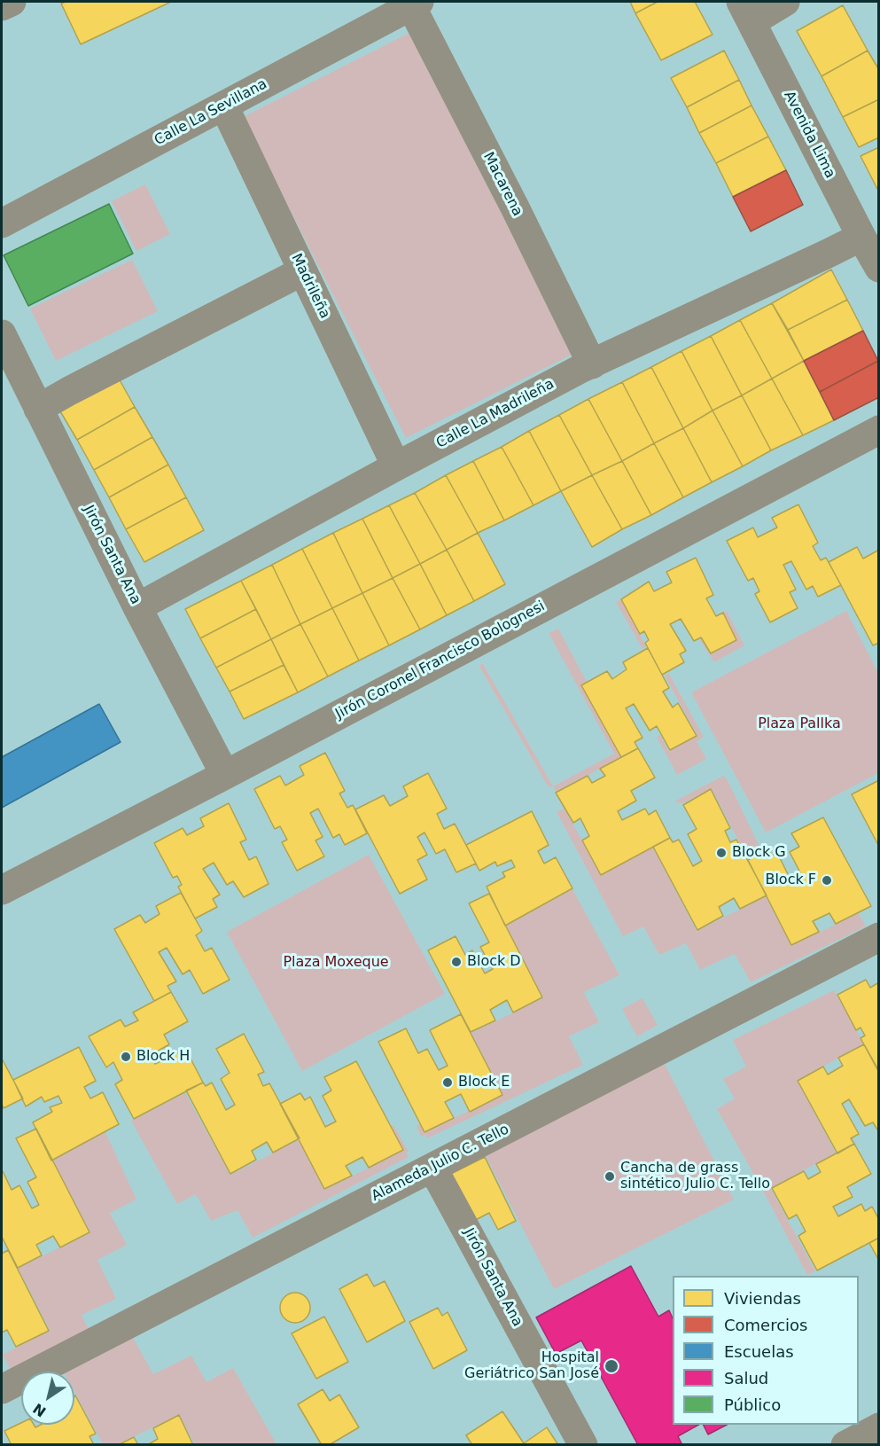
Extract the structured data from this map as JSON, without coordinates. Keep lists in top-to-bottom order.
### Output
{
  "streets": {
    "street": [
      "Calle La Sevillana",
      "Avenida Lima",
      "Macarena",
      "Madrileña",
      "Calle La Madrileña",
      "Jirón Santa Ana",
      "Jirón Coronel Francisco Bolognesi",
      "Alameda Julio C. Tello"
    ]
  },
  "crossings": [
    ["Calle La Sevillana", "Macarena"],
    ["Calle La Sevillana", "Madrileña"],
    ["Avenida Lima", "Calle La Madrileña"],
    ["Macarena", "Calle La Madrileña"],
    ["Madrileña", "Calle La Madrileña"],
    ["Calle La Madrileña", "Jirón Santa Ana"],
    ["Jirón Santa Ana", "Jirón Coronel Francisco Bolognesi"],
    ["Jirón Santa Ana", "Alameda Julio C. Tello"]
  ],
  "parks": ["Plaza Pallka", "Plaza Moxeque"],
  "places": [
    "Block G",
    "Block F",
    "Block D",
    "Block H",
    "Block E",
    "Cancha de grass sintético Julio C. Tello",
    "Hospital Geriátrico San José"
  ],
  "legend": [
    "Viviendas",
    "Comercios",
    "Escuelas",
    "Salud",
    "Público"
  ],
  "north": "bottom left"
}
